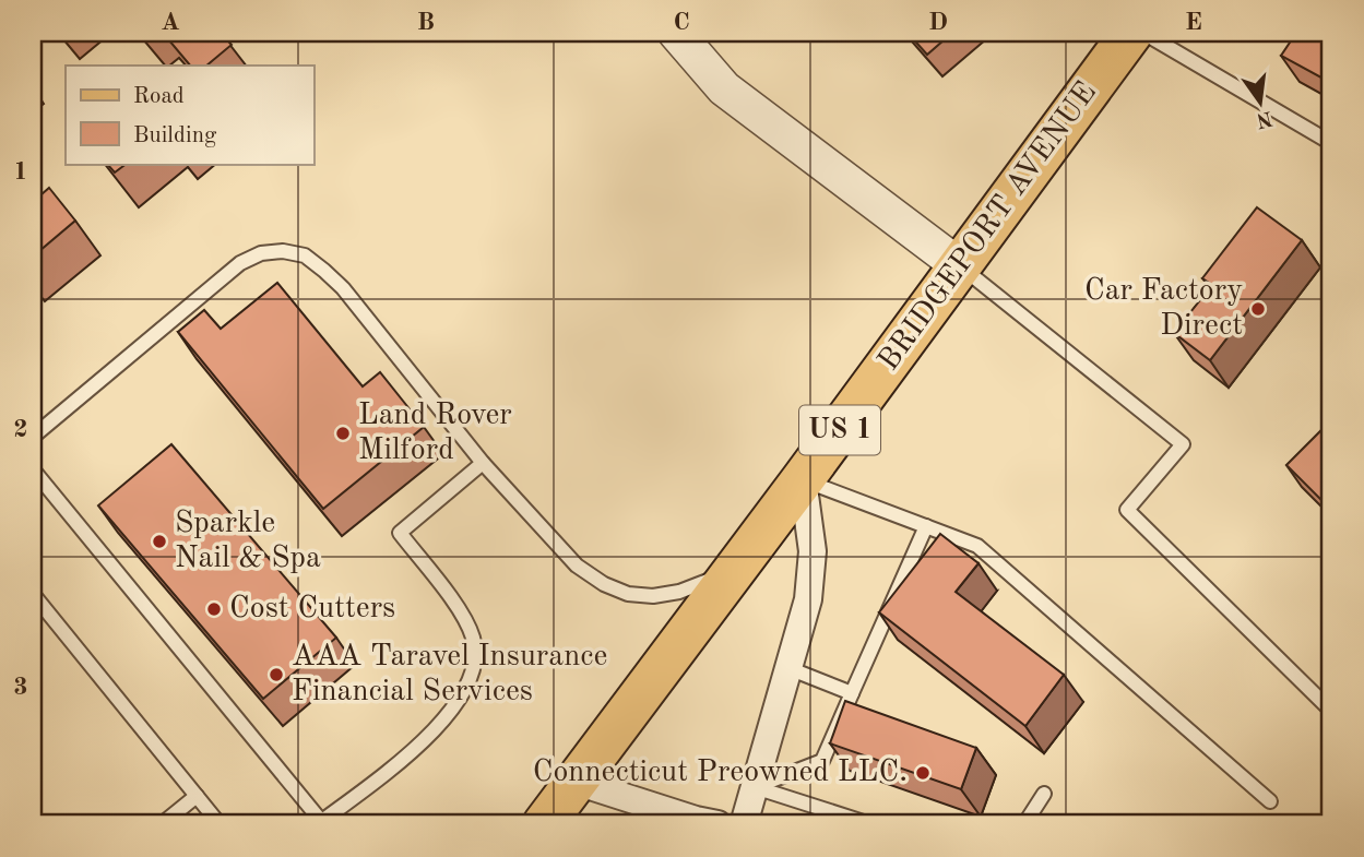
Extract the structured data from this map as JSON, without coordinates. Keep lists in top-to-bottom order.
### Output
{
  "streets": {
    "main road": ["BRIDGEPORT AVENUE", "US 1"]
  },
  "places": [
    "Car Factory Direct",
    "Land Rover Milford",
    "Sparkle Nail & Spa",
    "Cost Cutters",
    "AAA Taravel Insurance Financial Services",
    "Connecticut Preowned LLC."
  ],
  "legend": ["Road", "Building"],
  "north": "bottom",
  "grid": {
    "columns": [
      "A",
      "B",
      "C",
      "D",
      "E"
    ],
    "rows": ["1", "2", "3"]
  }
}
